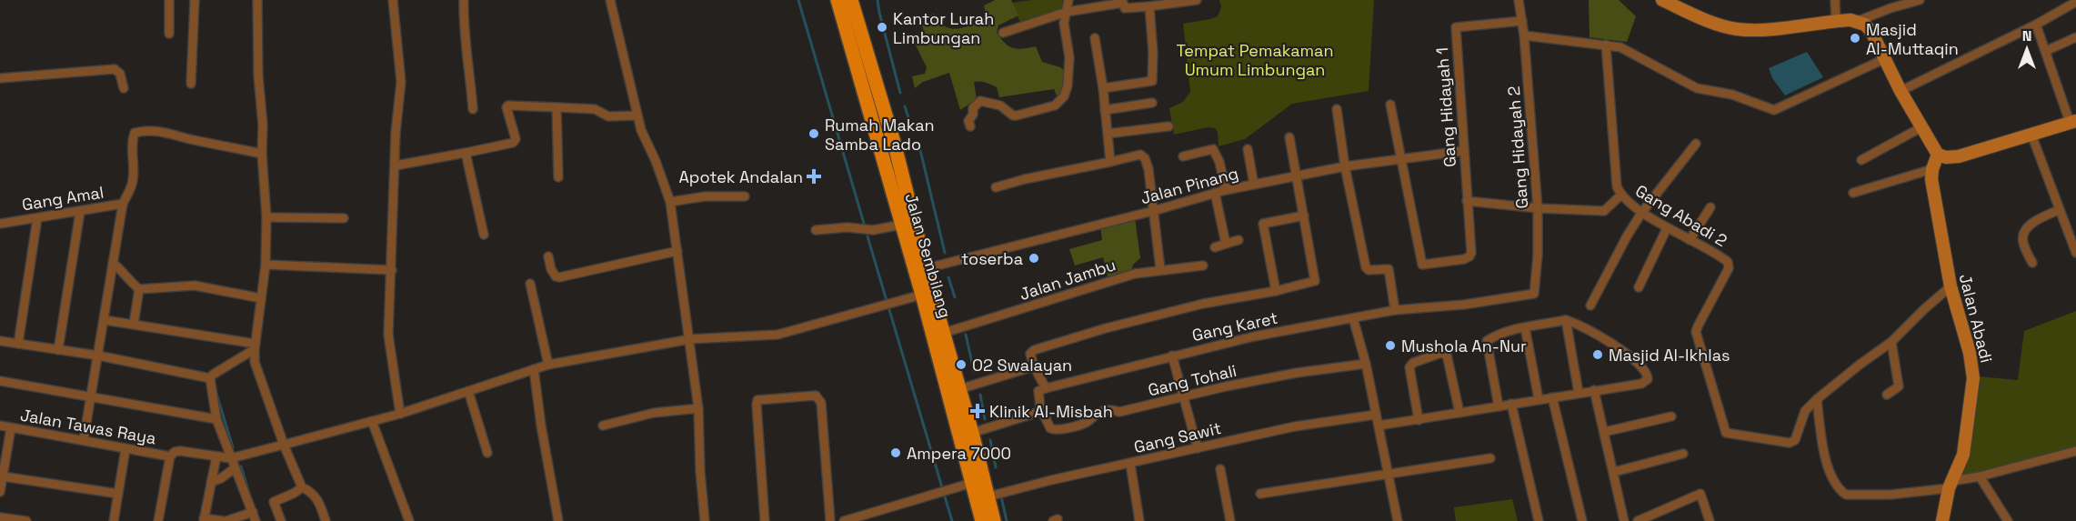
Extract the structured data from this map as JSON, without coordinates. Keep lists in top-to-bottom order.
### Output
{
  "streets": {
    "main road": ["Jalan Sembilang"],
    "street": [
      "Gang Hidayah 1",
      "Gang Hidayah 2",
      "Jalan Pinang",
      "Gang Amal",
      "Gang Abadi 2",
      "Jalan Jambu",
      "Jalan Abadi",
      "Gang Karet",
      "Gang Tohali",
      "Jalan Tawas Raya",
      "Gang Sawit"
    ]
  },
  "crossings": [
    ["Gang Hidayah 1", "Gang Hidayah 2"],
    ["Gang Hidayah 1", "Jalan Pinang"],
    ["Gang Hidayah 2", "Gang Karet"],
    ["Jalan Pinang", "Jalan Sembilang"],
    ["Gang Abadi 2", "Jalan Abadi"],
    ["Jalan Sembilang", "Jalan Jambu"],
    ["Jalan Sembilang", "Gang Sawit"]
  ],
  "parks": ["Tempat Pemakaman Umum Limbungan"],
  "places": {
    "other": [
      "Kantor Lurah Limbungan",
      "Masjid Al-Muttaqin",
      "Rumah Makan Samba Lado",
      "toserba",
      "Mushola An-Nur",
      "Masjid Al-Ikhlas",
      "O2 Swalayan",
      "Ampera 7000"
    ],
    "health": ["Apotek Andalan", "Klinik Al-Misbah"]
  },
  "north": "top"
}
